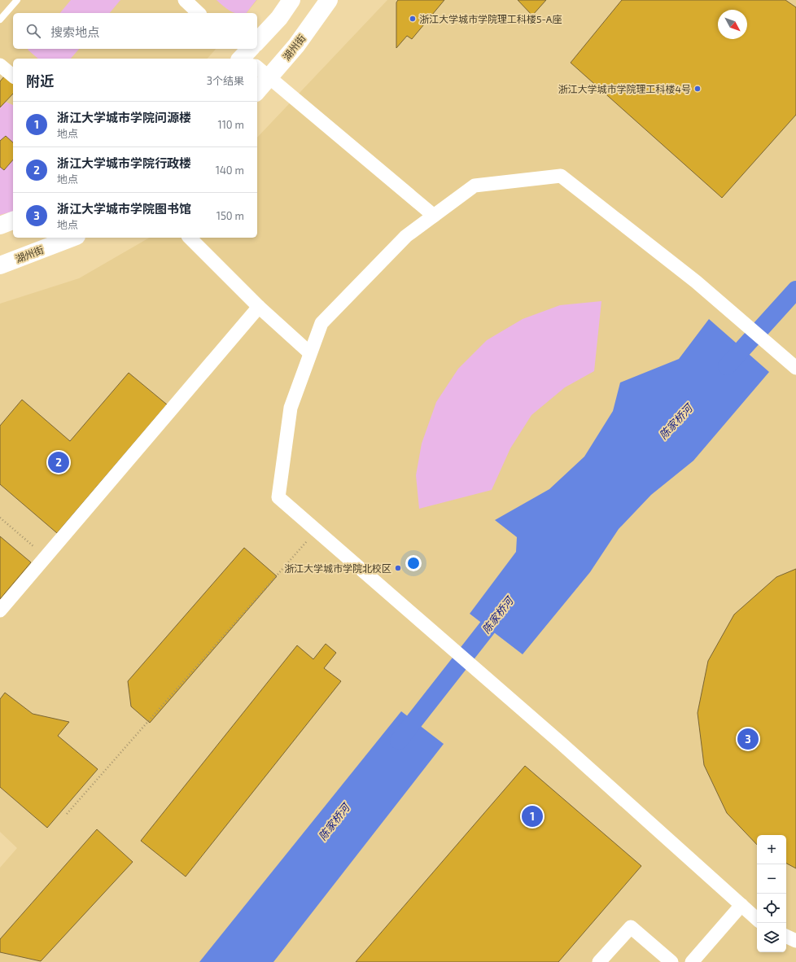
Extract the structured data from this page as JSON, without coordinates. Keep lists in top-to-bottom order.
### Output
{
  "streets": {
    "main road": ["湖州街"]
  },
  "water": ["陈家桥河"],
  "places": ["浙江大学城市学院理工科楼5-A座", "浙江大学城市学院理工科楼4号", "浙江大学城市学院北校区"],
  "north": "bottom right",
  "page": {
    "search": "搜索地点",
    "heading": ["附近", "3个结果"],
    "list": [
      {
        "mark": "1",
        "name": "浙江大学城市学院问源楼",
        "note": "地点",
        "value": "110 m"
      },
      {
        "mark": "2",
        "name": "浙江大学城市学院行政楼",
        "note": "地点",
        "value": "140 m"
      },
      {
        "mark": "3",
        "name": "浙江大学城市学院图书馆",
        "note": "地点",
        "value": "150 m"
      }
    ],
    "pins": ["2", "3", "1"],
    "map_buttons": ["+", "−"]
  }
}
